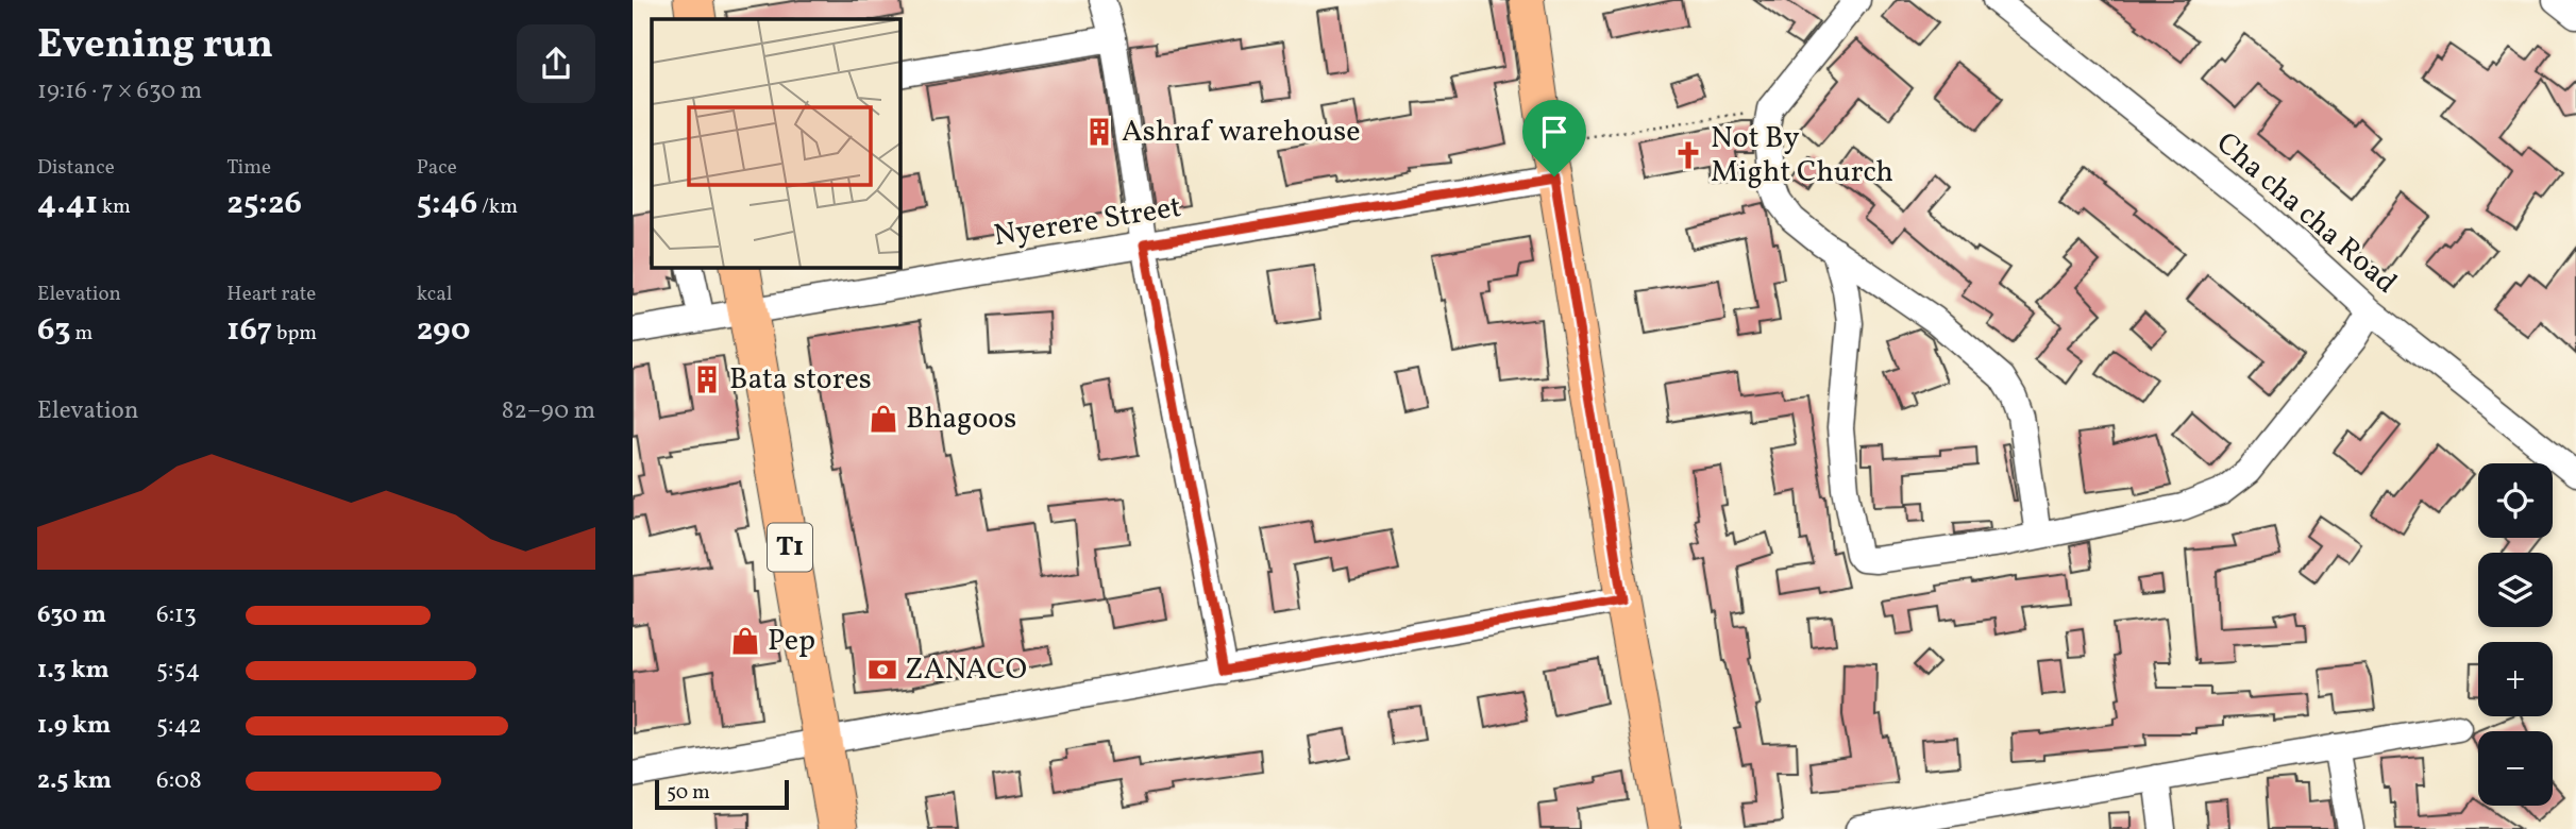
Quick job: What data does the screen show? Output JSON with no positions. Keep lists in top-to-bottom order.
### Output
{
  "streets": {
    "highway": ["T1"],
    "street": ["Cha cha cha Road", "Nyerere Street"]
  },
  "crossings": [
    ["Nyerere Street", "T1"]
  ],
  "places": {
    "building": ["Ashraf warehouse", "Bata stores"],
    "church": ["Not By Might Church"],
    "shop": ["Bhagoos", "Pep"],
    "bank": ["ZANACO"]
  },
  "scale_bar": "50 m",
  "page": {
    "heading": ["Evening run", "19:16 · 7 × 630 m"],
    "stats": [
      ["Distance", "4.41 km"],
      ["Time", "25:26"],
      ["Pace", "5:46 /km"],
      ["Elevation", "63 m"],
      ["Heart rate", "167 bpm"],
      ["kcal", "290"]
    ],
    "chart": ["Elevation", "82–90 m"],
    "map_buttons": ["+", "−"],
    "list": [
      {
        "name": "630 m",
        "note": "6:13"
      },
      {
        "name": "1.3 km",
        "note": "5:54"
      },
      {
        "name": "1.9 km",
        "note": "5:42"
      },
      {
        "name": "2.5 km",
        "note": "6:08"
      }
    ],
    "scale": "50 m"
  }
}
